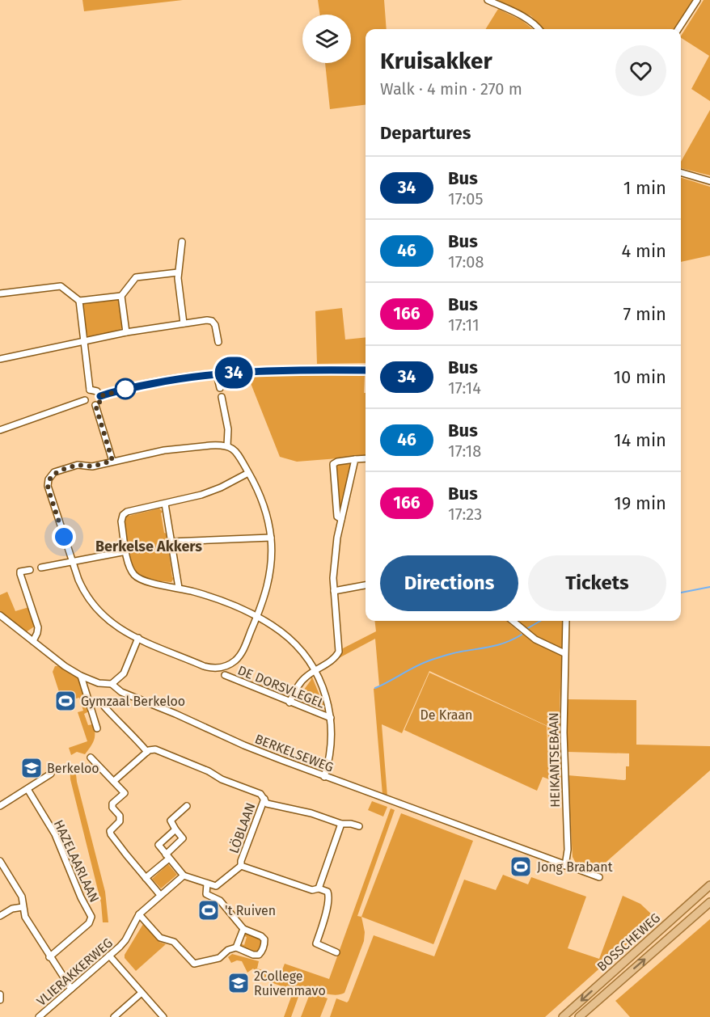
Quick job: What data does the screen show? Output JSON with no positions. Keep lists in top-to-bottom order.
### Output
{
  "streets": {
    "main road": ["BOSSCHEWEG"],
    "street": [
      "DE DORSVLEGEL",
      "BERKELSEWEG",
      "HEIKANTSEBAAN",
      "LÖBLAAN",
      "HAZELAARLAAN",
      "VLIERAKKERWEG"
    ]
  },
  "crossings": [
    ["BERKELSEWEG", "HEIKANTSEBAAN"]
  ],
  "districts": ["Berkelse Akkers"],
  "parks": ["De Kraan"],
  "places": {
    "sports": ["Gymzaal Berkeloo", "Jong Brabant", "'t Ruiven"],
    "school or university": ["Berkeloo", "2College Ruivenmavo"]
  },
  "lines": ["bus line 34"],
  "page": {
    "on_map": "34",
    "heading": [
      ["Kruisakker", "Walk · 4 min · 270 m"],
      "Departures"
    ],
    "list": [
      {
        "mark": "34",
        "name": "Bus",
        "note": "17:05",
        "value": "1 min"
      },
      {
        "mark": "46",
        "name": "Bus",
        "note": "17:08",
        "value": "4 min"
      },
      {
        "mark": "166",
        "name": "Bus",
        "note": "17:11",
        "value": "7 min"
      },
      {
        "mark": "34",
        "name": "Bus",
        "note": "17:14",
        "value": "10 min"
      },
      {
        "mark": "46",
        "name": "Bus",
        "note": "17:18",
        "value": "14 min"
      },
      {
        "mark": "166",
        "name": "Bus",
        "note": "17:23",
        "value": "19 min"
      }
    ],
    "buttons": ["Directions", "Tickets"]
  }
}
